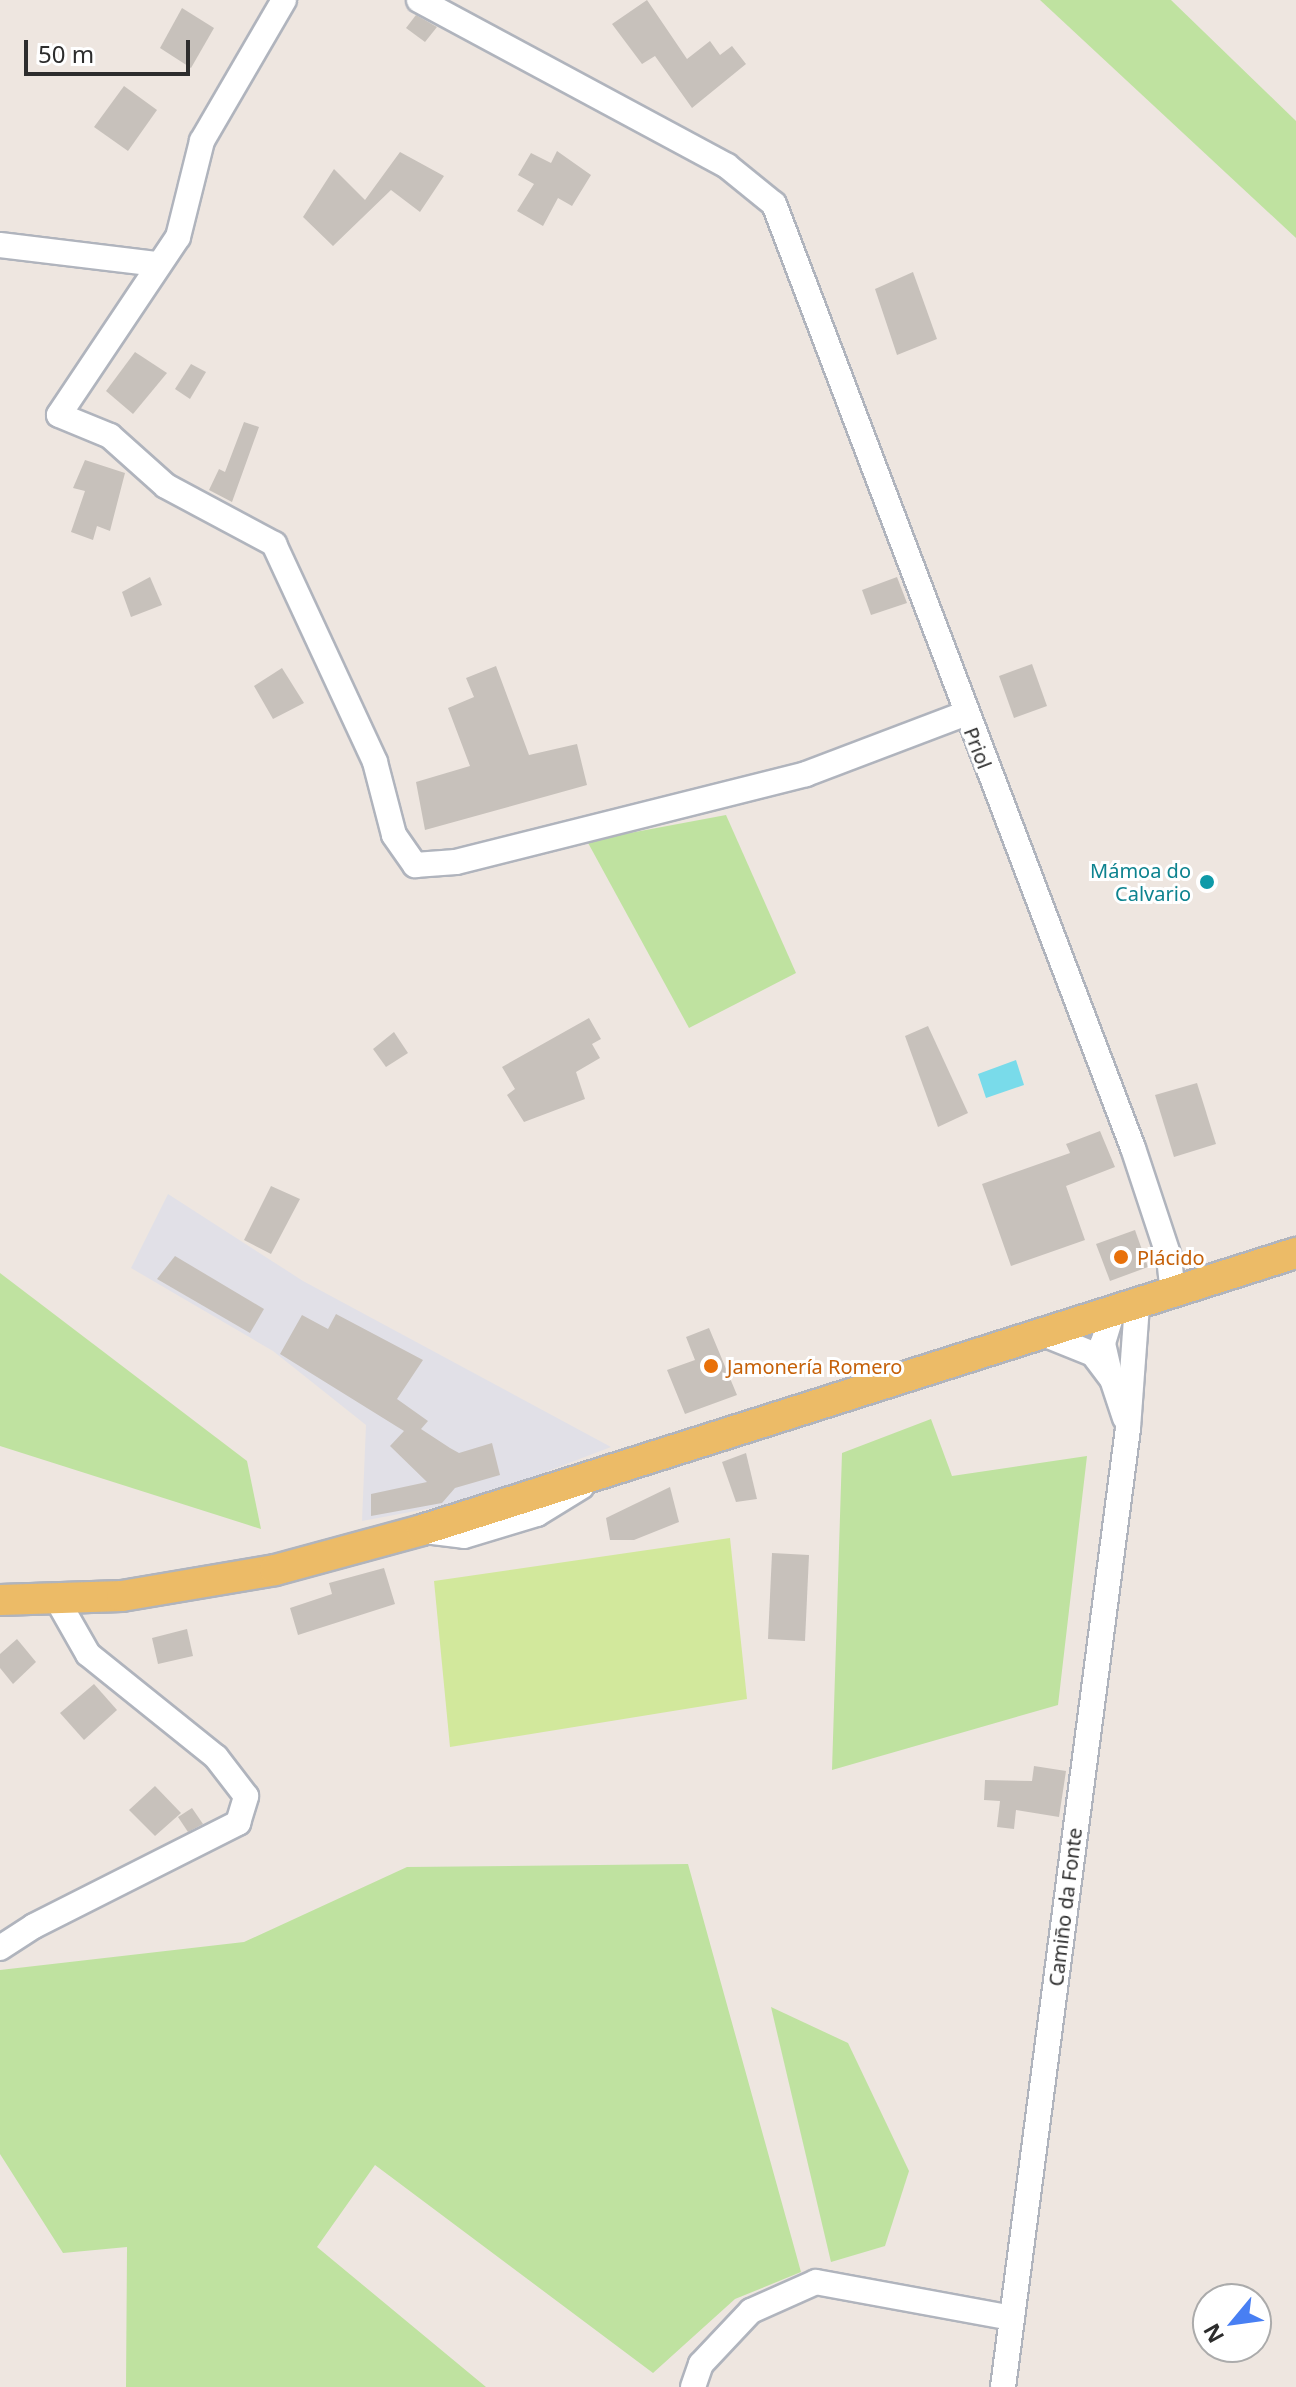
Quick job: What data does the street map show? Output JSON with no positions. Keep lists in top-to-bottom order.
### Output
{
  "streets": {
    "street": ["Priol", "Camiño da Fonte"]
  },
  "places": ["Mámoa do Calvario", "Plácido", "Jamonería Romero"],
  "scale_bar": "50 m",
  "north": "bottom left"
}
